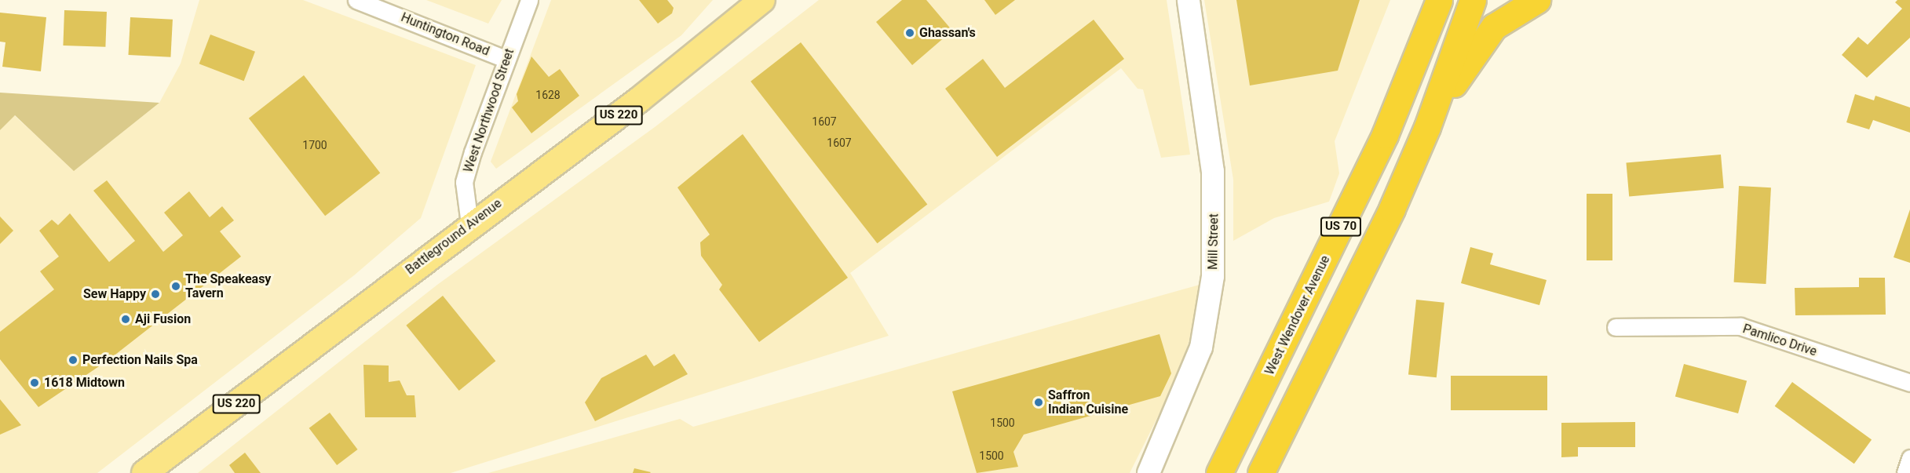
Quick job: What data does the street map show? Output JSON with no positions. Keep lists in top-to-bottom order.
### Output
{
  "streets": {
    "highway": ["US 70", "West Wendover Avenue"],
    "main road": ["US 220", "Battleground Avenue"],
    "street": [
      "Huntington Road",
      "West Northwood Street",
      "Mill Street",
      "Pamlico Drive"
    ]
  },
  "crossings": [
    ["Huntington Road", "West Northwood Street"],
    ["West Northwood Street", "Battleground Avenue"]
  ],
  "places": [
    "Ghassan's",
    "The Speakeasy Tavern",
    "Sew Happy",
    "Aji Fusion",
    "Perfection Nails Spa",
    "1618 Midtown",
    "Saffron Indian Cuisine"
  ],
  "house_numbers": [
    "1628",
    "1607",
    "1607",
    "1700",
    "1500",
    "1500"
  ]
}
